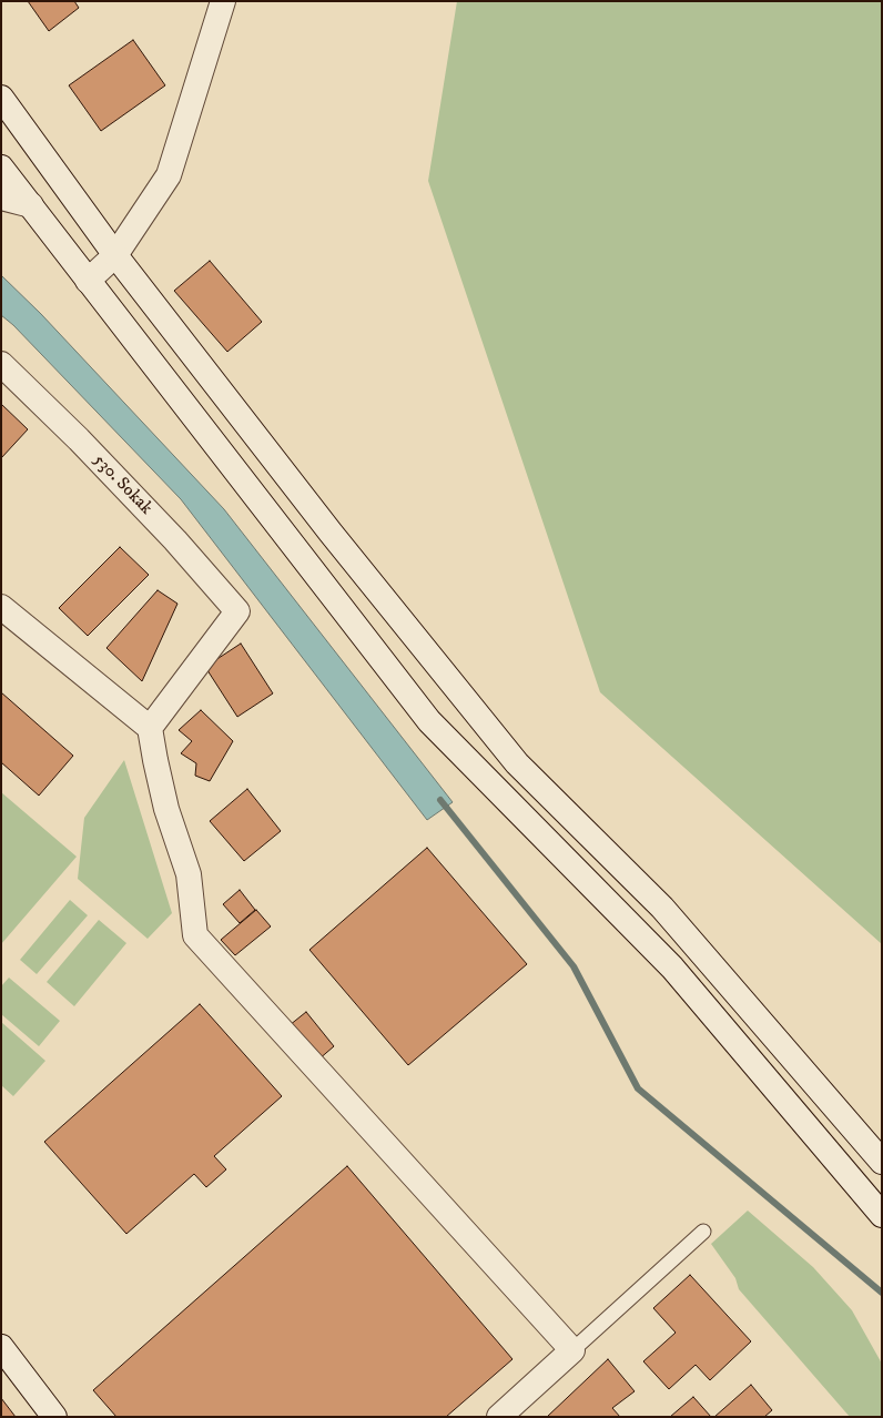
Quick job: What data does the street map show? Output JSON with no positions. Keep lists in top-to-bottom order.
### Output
{
  "streets": {
    "street": ["530. Sokak"]
  }
}
